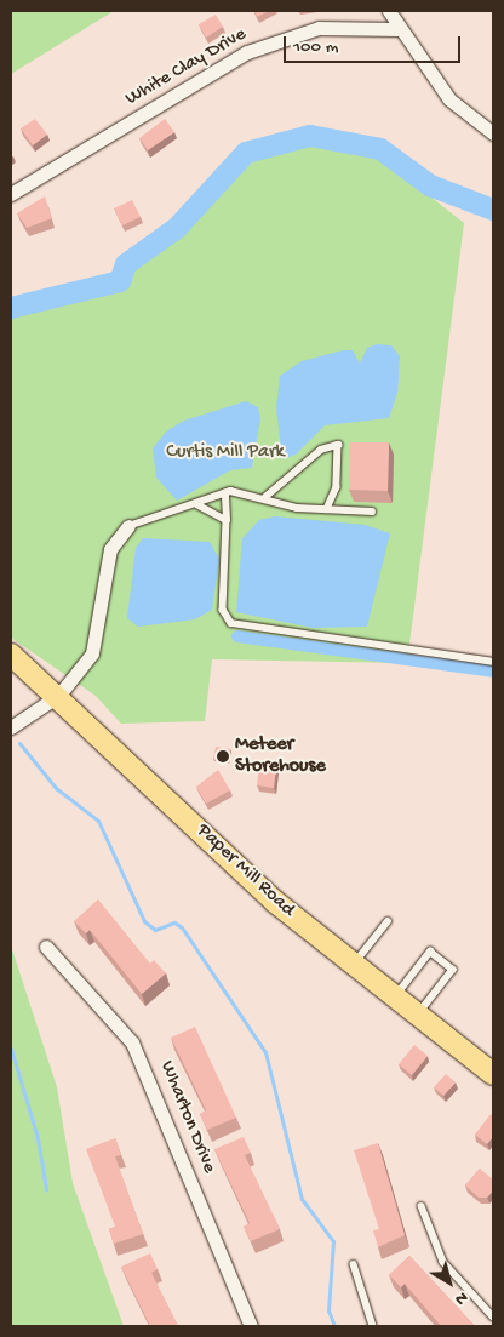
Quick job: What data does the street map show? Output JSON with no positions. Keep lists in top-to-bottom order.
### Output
{
  "streets": {
    "main road": ["Paper Mill Road"],
    "street": ["White Clay Drive", "Wharton Drive"]
  },
  "parks": ["Curtis Mill Park"],
  "places": ["Meteer Storehouse"],
  "scale_bar": "100 m",
  "north": "bottom right"
}
